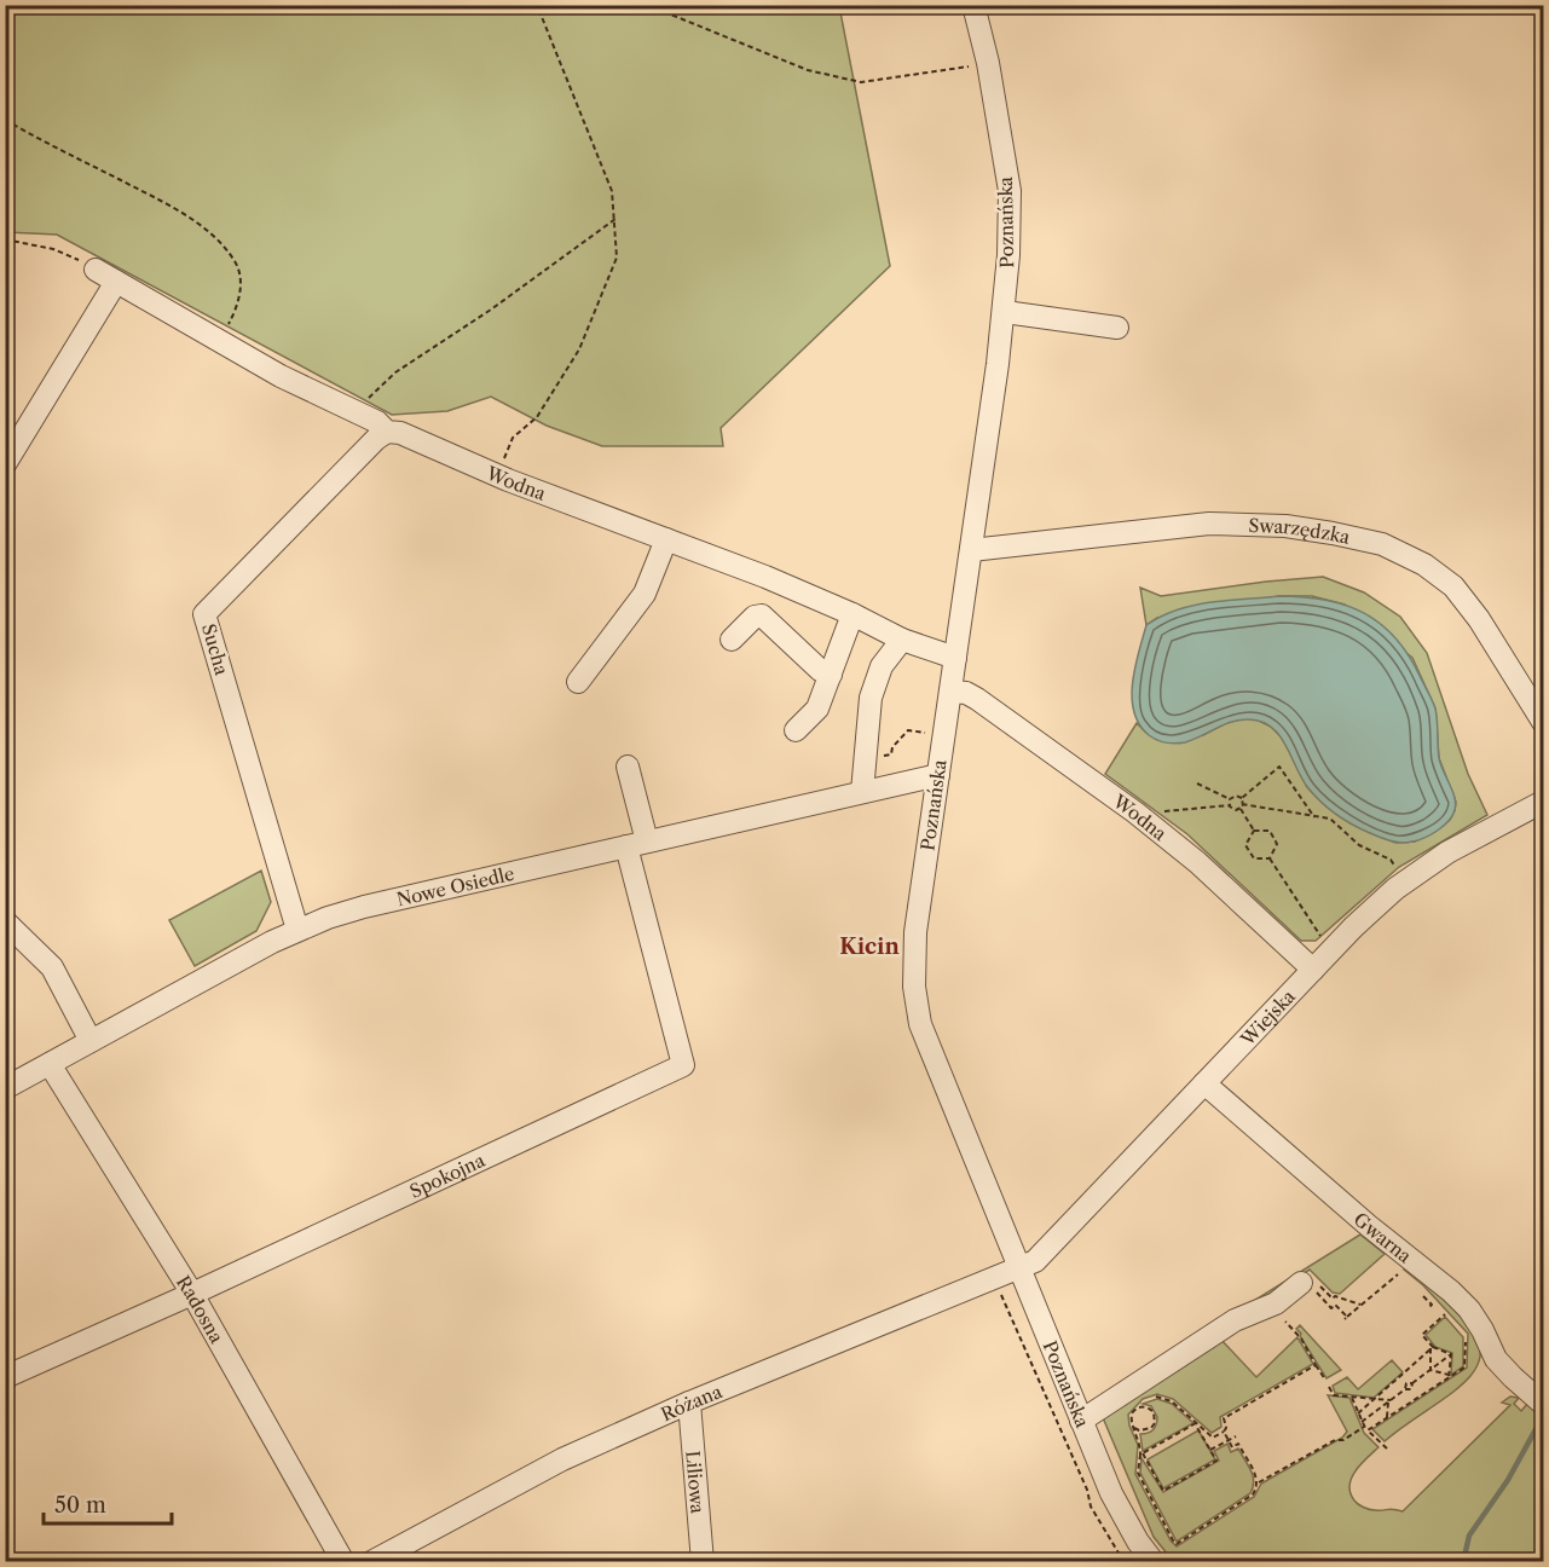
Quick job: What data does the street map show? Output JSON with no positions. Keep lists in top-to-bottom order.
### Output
{
  "streets": {
    "street": [
      "Poznańska",
      "Wodna",
      "Swarzędzka",
      "Sucha",
      "Nowe Osiedle",
      "Wiejska",
      "Spokojna",
      "Gwarna",
      "Radosna",
      "Różana",
      "Liliowa"
    ]
  },
  "crossings": [
    ["Poznańska", "Wodna"],
    ["Poznańska", "Swarzędzka"],
    ["Poznańska", "Nowe Osiedle"],
    ["Poznańska", "Wiejska"],
    ["Poznańska", "Różana"],
    ["Wodna", "Sucha"],
    ["Wodna", "Wiejska"],
    ["Sucha", "Nowe Osiedle"],
    ["Nowe Osiedle", "Spokojna"],
    ["Nowe Osiedle", "Radosna"],
    ["Wiejska", "Gwarna"],
    ["Wiejska", "Różana"],
    ["Spokojna", "Radosna"],
    ["Różana", "Liliowa"]
  ],
  "districts": ["Kicin"],
  "scale_bar": "50 m"
}
